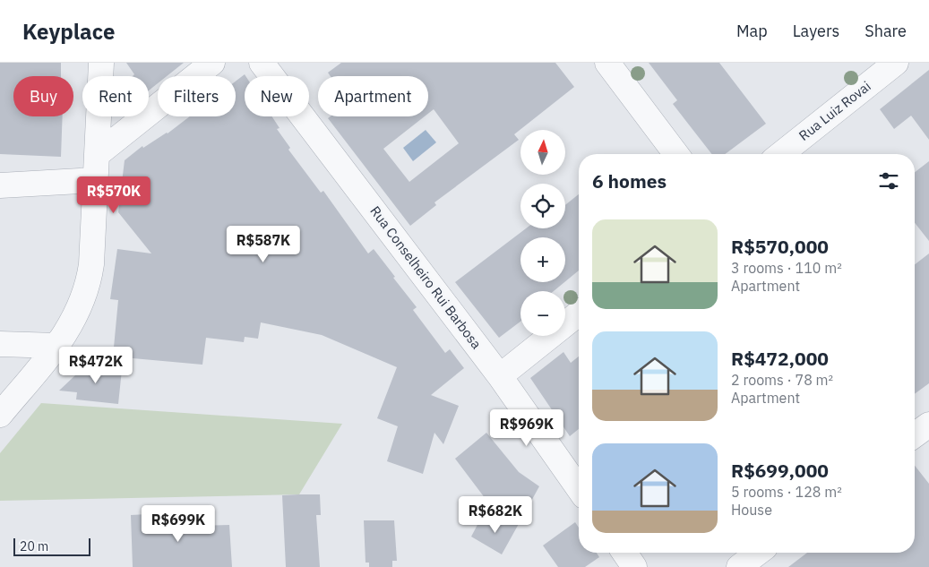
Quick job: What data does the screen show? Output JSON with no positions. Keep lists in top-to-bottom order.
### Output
{
  "streets": {
    "street": ["Rua Luiz Rovai", "Rua Conselheiro Rui Barbosa"]
  },
  "scale_bar": "20 m",
  "north": "top",
  "page": {
    "header": "Keyplace",
    "nav": ["Map", "Layers", "Share"],
    "chip": [
      "Buy",
      "Rent",
      "Filters",
      "New",
      "Apartment"
    ],
    "map_buttons": ["+", "−"],
    "heading": "6 homes",
    "price": [
      "R$570K",
      "R$587K",
      "R$472K",
      "R$969K",
      "R$682K",
      "R$699K"
    ],
    "list": [
      {
        "name": "R$570,000",
        "note": "3 rooms · 110 m² · Apartment"
      },
      {
        "name": "R$472,000",
        "note": "2 rooms · 78 m² · Apartment"
      },
      {
        "name": "R$699,000",
        "note": "5 rooms · 128 m² · House"
      }
    ],
    "scale": "20 m"
  }
}
